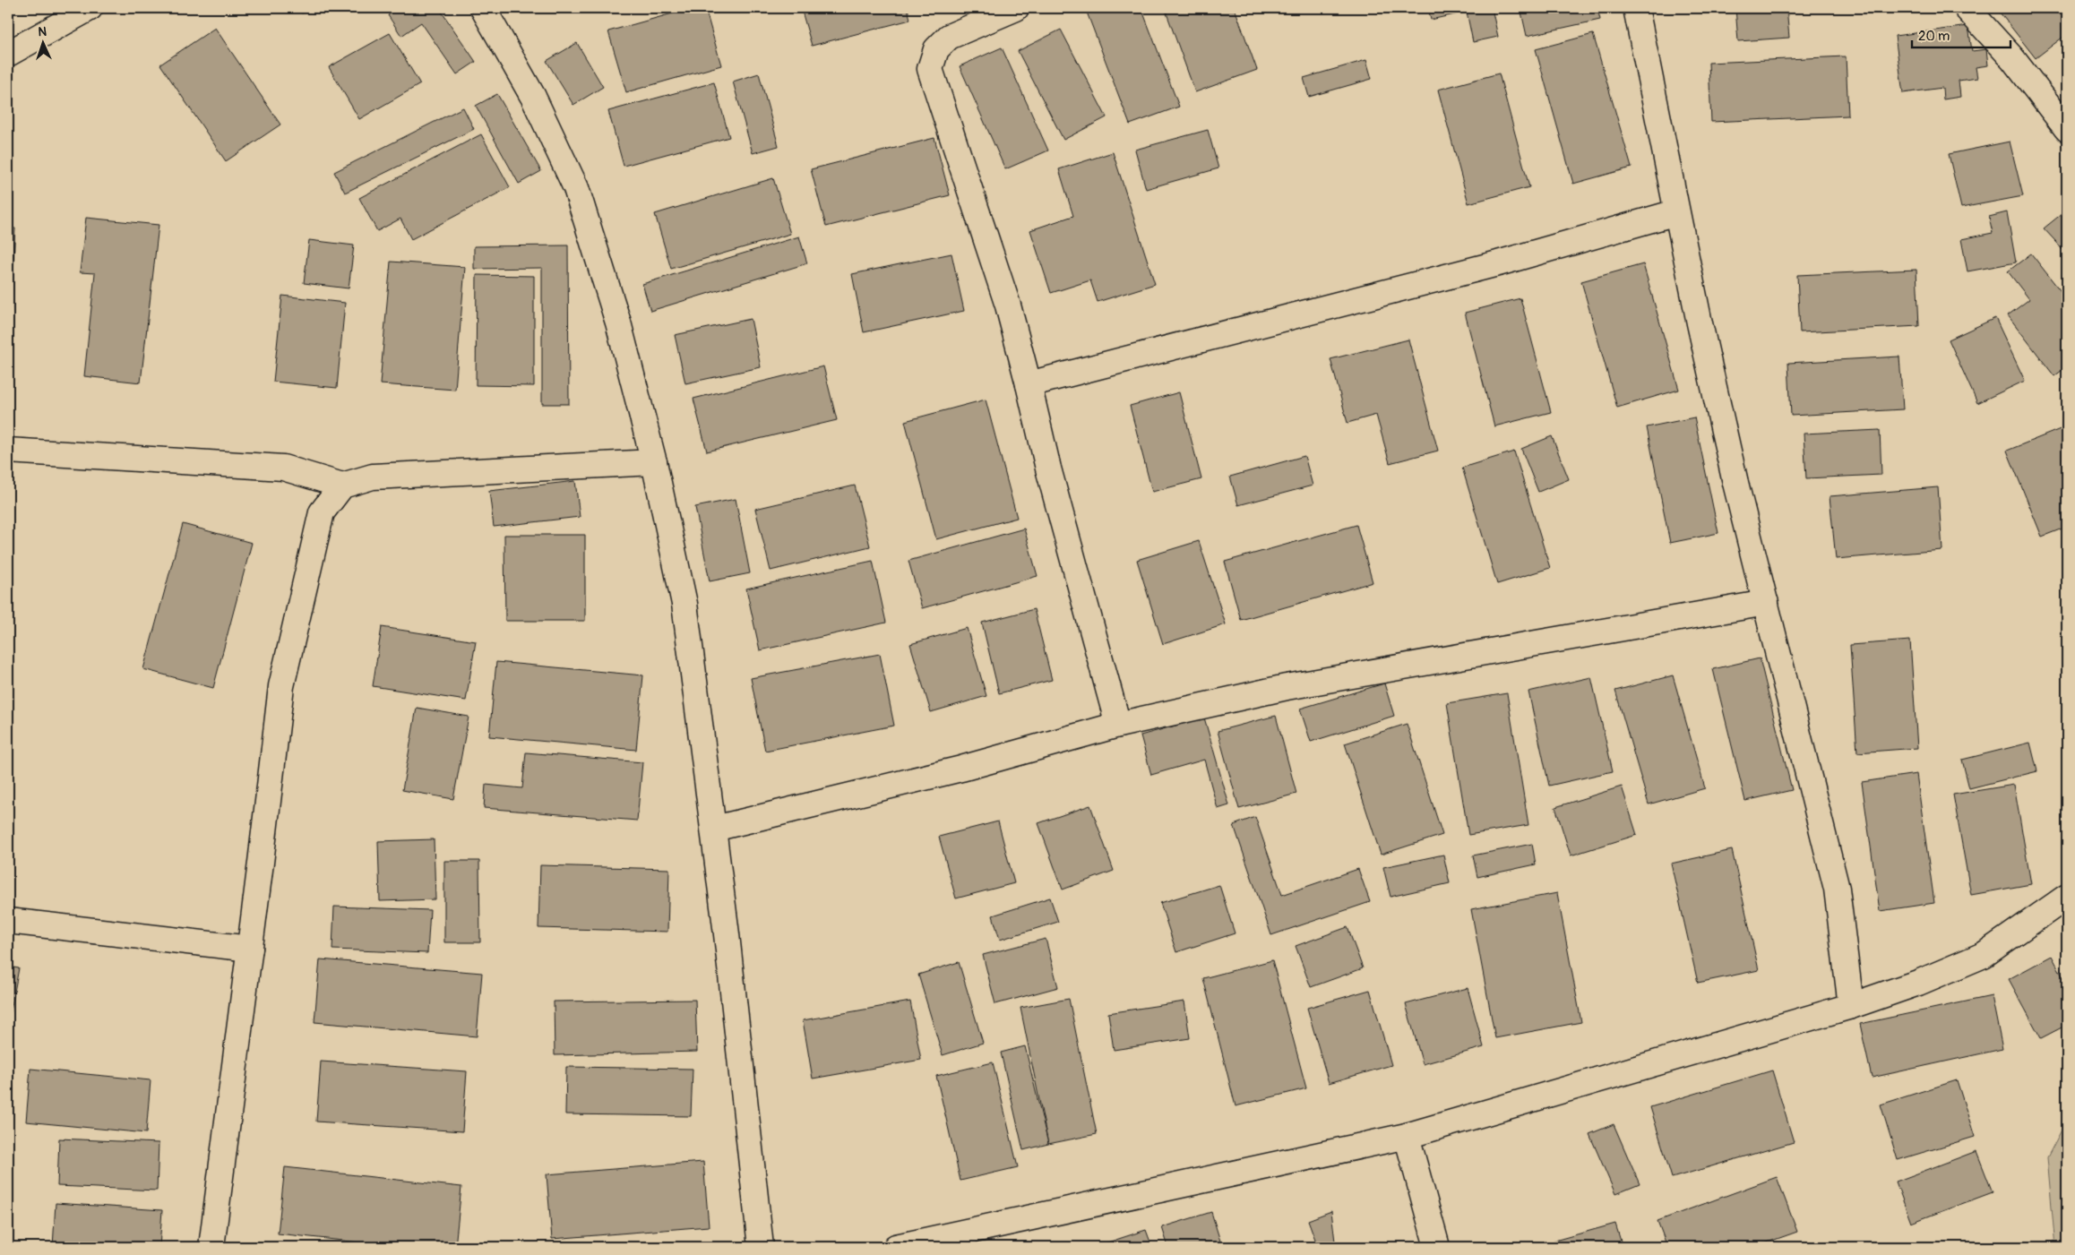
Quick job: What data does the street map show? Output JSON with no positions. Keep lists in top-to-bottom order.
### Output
{
  "scale_bar": "20 m",
  "north": "top"
}
